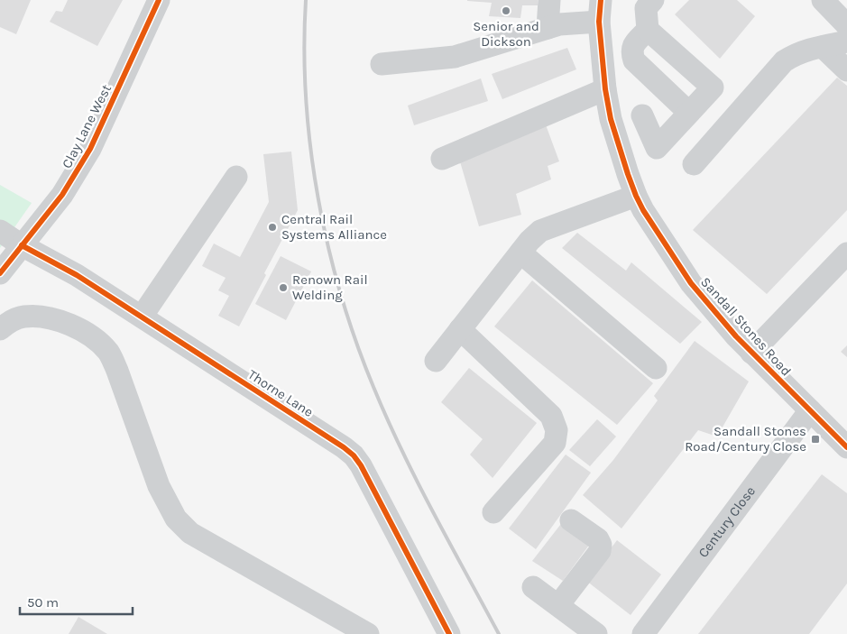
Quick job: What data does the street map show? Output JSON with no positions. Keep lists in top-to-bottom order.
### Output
{
  "streets": {
    "street": [
      "Clay Lane West",
      "Sandall Stones Road",
      "Thorne Lane",
      "Century Close"
    ]
  },
  "crossings": [
    ["Clay Lane West", "Thorne Lane"],
    ["Sandall Stones Road", "Century Close"]
  ],
  "places": {
    "other": ["Senior and Dickson", "Central Rail Systems Alliance", "Renown Rail Welding"],
    "transit": ["Sandall Stones Road/Century Close"]
  },
  "scale_bar": "50 m"
}
